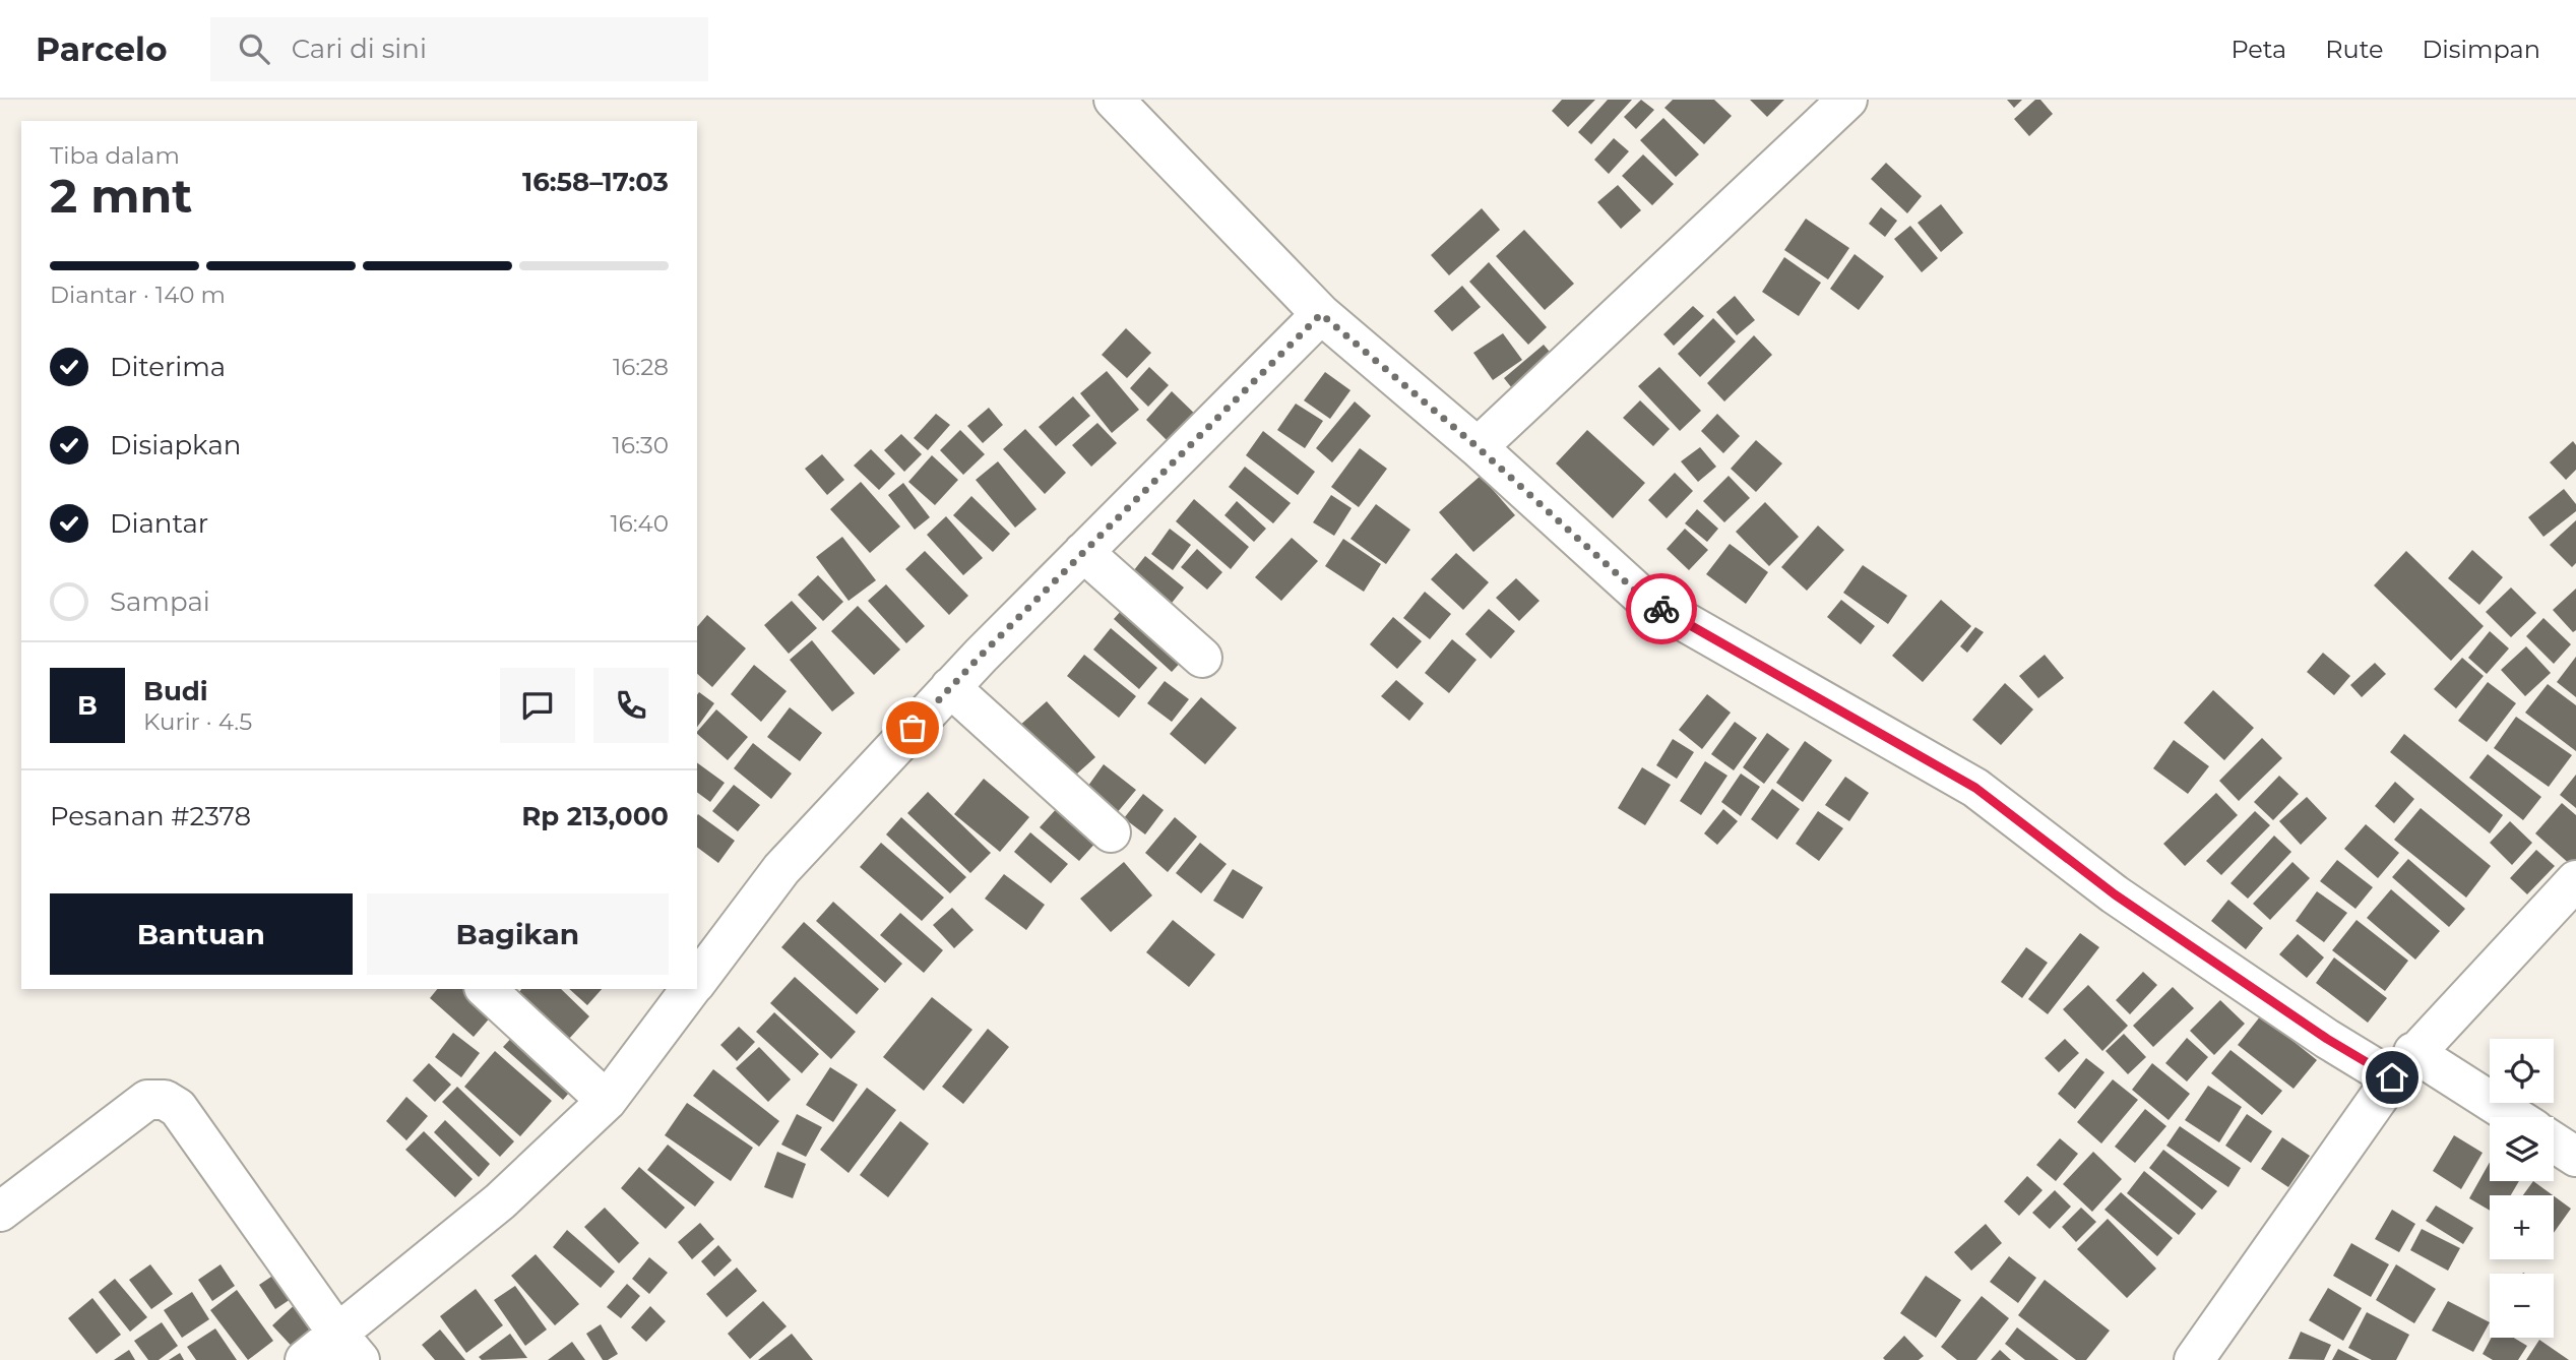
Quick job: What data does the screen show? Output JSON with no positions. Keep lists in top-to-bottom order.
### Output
{
  "page": {
    "header": "Parcelo",
    "search": "Cari di sini",
    "nav": ["Peta", "Rute", "Disimpan"],
    "heading": ["2 mnt", "Tiba dalam", "16:58–17:03"],
    "panel": [
      "Budi",
      "Kurir · 4.5",
      "Pesanan #2378",
      "Rp 213,000"
    ],
    "bar": "Diantar · 140 m",
    "list": [
      ["Diterima", "16:28"],
      ["Disiapkan", "16:30"],
      ["Diantar", "16:40"],
      "Sampai"
    ],
    "round": "B",
    "buttons": ["Bantuan", "Bagikan"],
    "map_buttons": ["+", "−"]
  }
}
